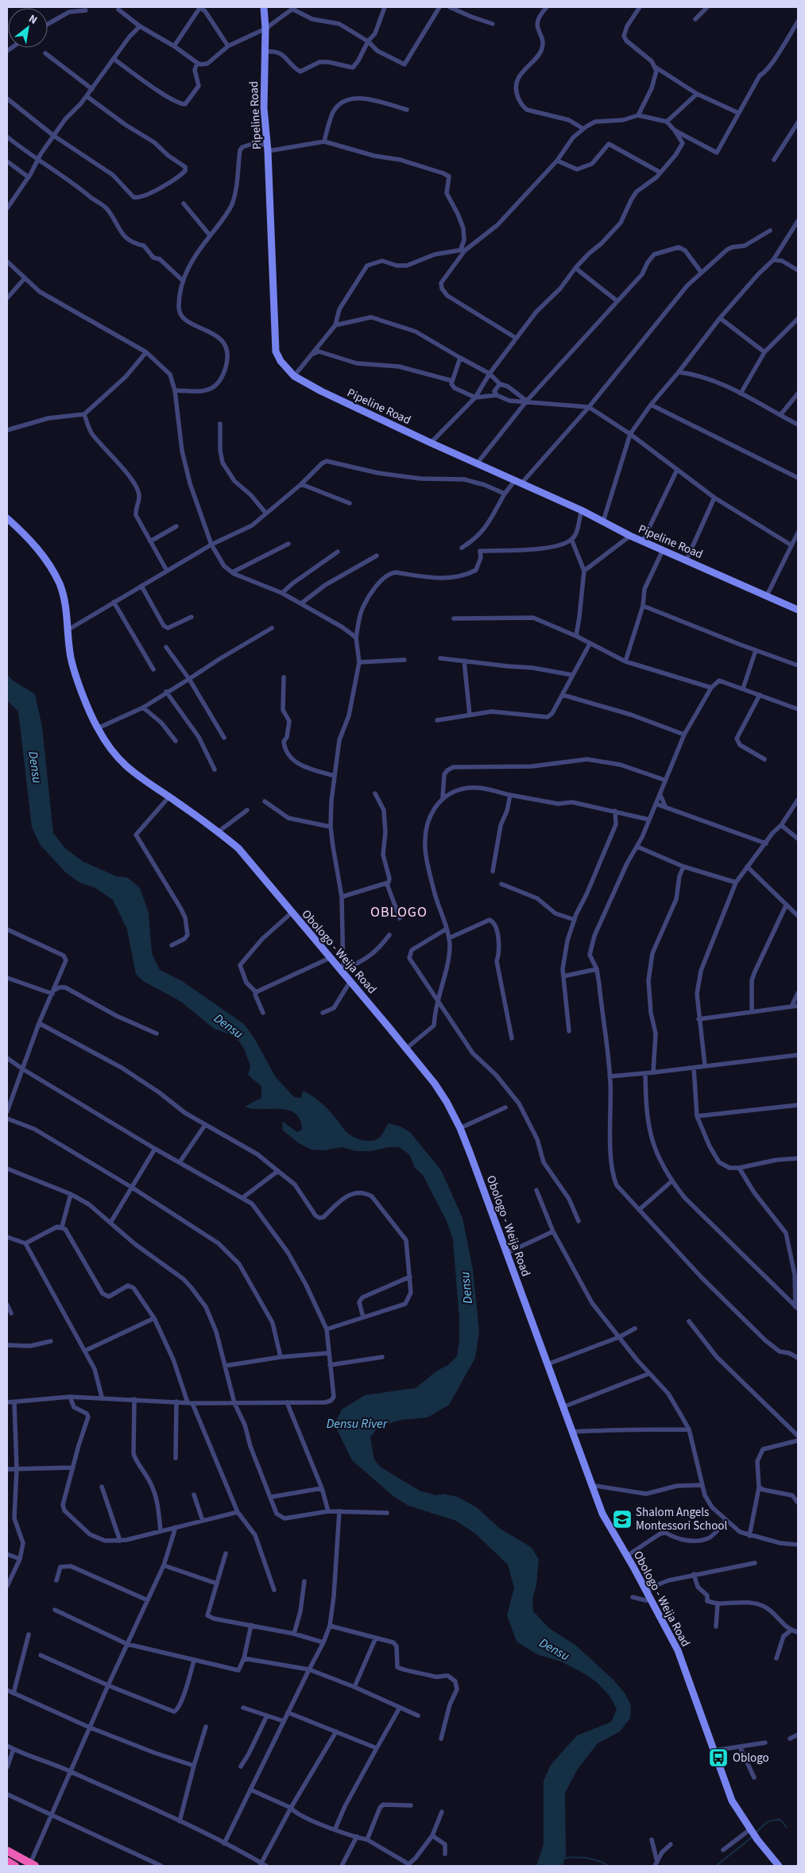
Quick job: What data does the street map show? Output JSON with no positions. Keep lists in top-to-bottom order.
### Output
{
  "streets": {
    "street": ["Pipeline Road", "Obologo - Weija Road"]
  },
  "districts": ["OBLOGO"],
  "water": ["Densu", "Densu River"],
  "places": {
    "school or university": ["Shalom Angels Montessori School"],
    "bus stop": ["Oblogo"]
  },
  "north": "top right"
}
